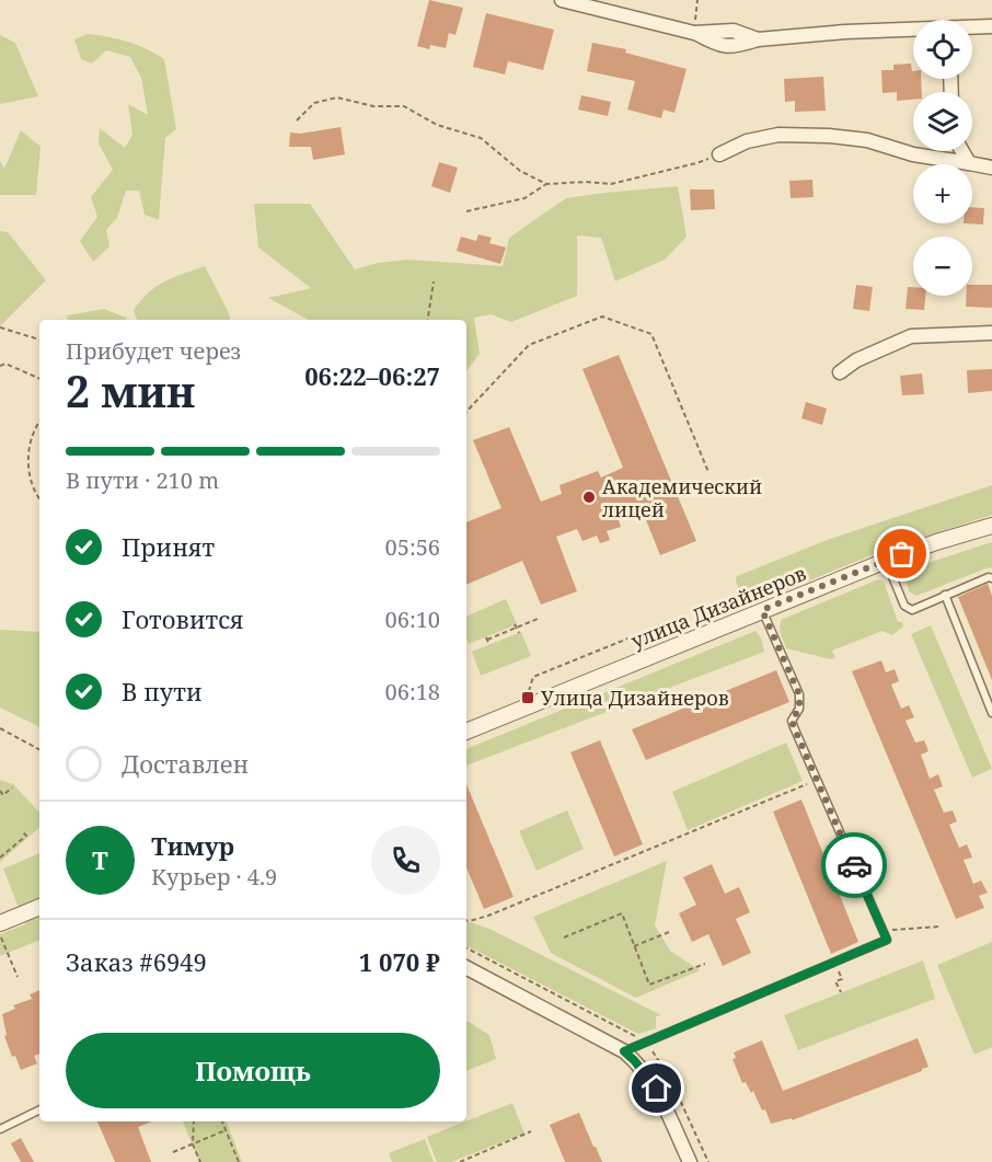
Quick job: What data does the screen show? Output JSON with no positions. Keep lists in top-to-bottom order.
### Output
{
  "streets": {
    "street": ["улица Дизайнеров"]
  },
  "places": {
    "other": ["Академический лицей"],
    "transit": ["Улица Дизайнеров"]
  },
  "page": {
    "map_buttons": ["+", "−"],
    "heading": ["2 мин", "Прибудет через", "06:22–06:27"],
    "panel": [
      "Тимур",
      "Курьер · 4.9",
      "Заказ #6949",
      "1 070 ₽"
    ],
    "bar": "В пути · 210 m",
    "list": [
      ["Принят", "05:56"],
      ["Готовится", "06:10"],
      ["В пути", "06:18"],
      "Доставлен"
    ],
    "round": "Т",
    "buttons": "Помощь"
  }
}
